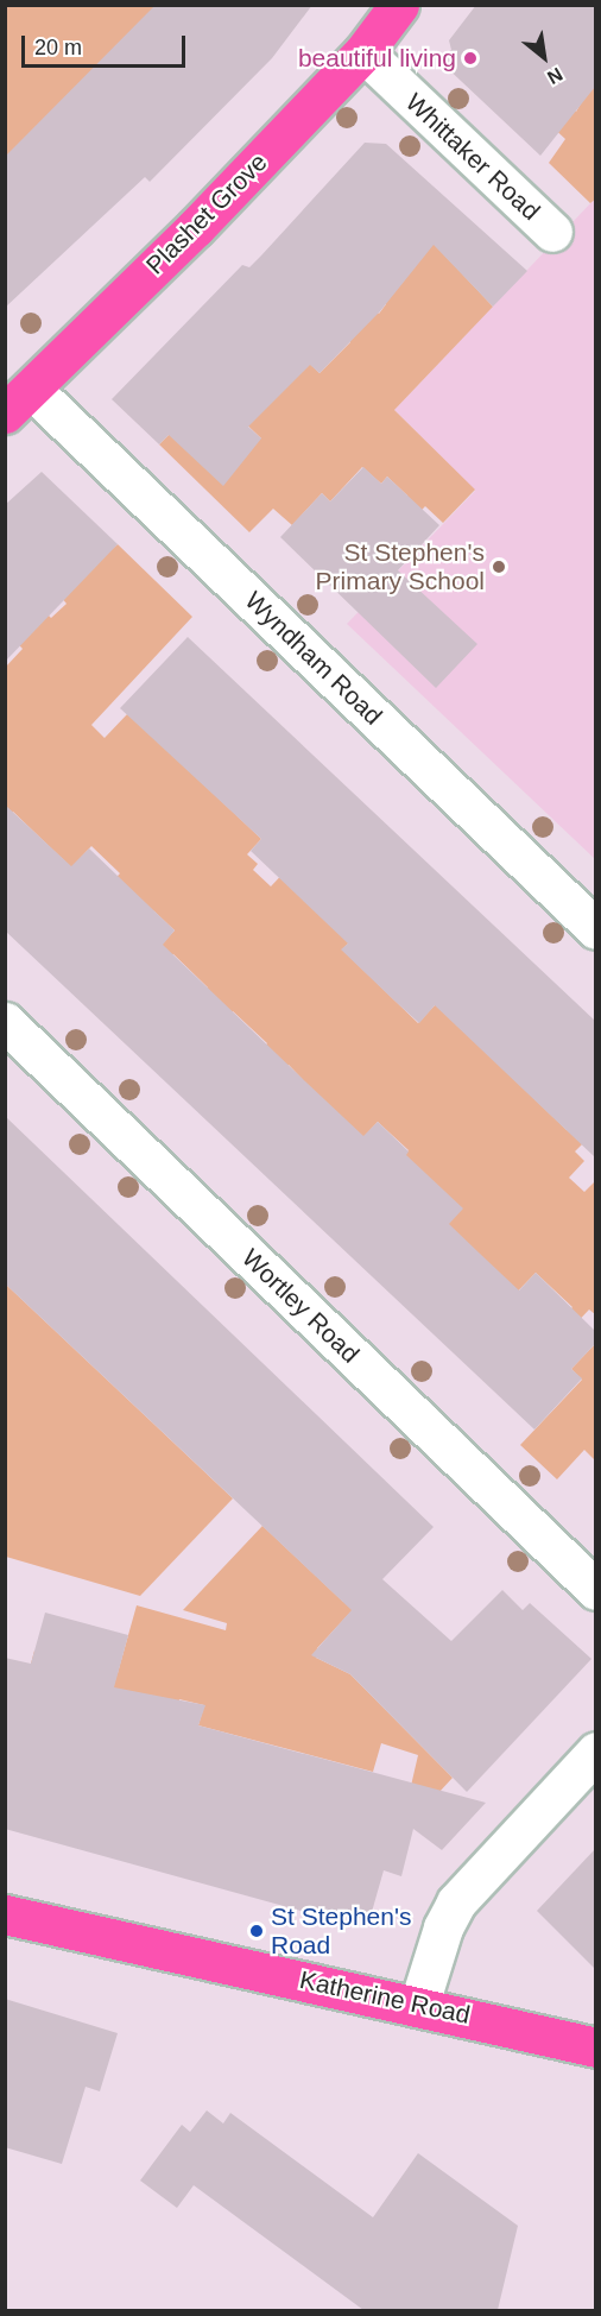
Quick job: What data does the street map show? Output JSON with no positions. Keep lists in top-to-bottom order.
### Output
{
  "streets": {
    "main road": ["Plashet Grove", "Katherine Road"],
    "street": ["Whittaker Road", "Wyndham Road", "Wortley Road"]
  },
  "crossings": [
    ["Whittaker Road", "Plashet Grove"],
    ["Plashet Grove", "Wyndham Road"]
  ],
  "places": ["beautiful living", "St Stephen's Primary School", "St Stephen's Road"],
  "scale_bar": "20 m",
  "north": "bottom right"
}
